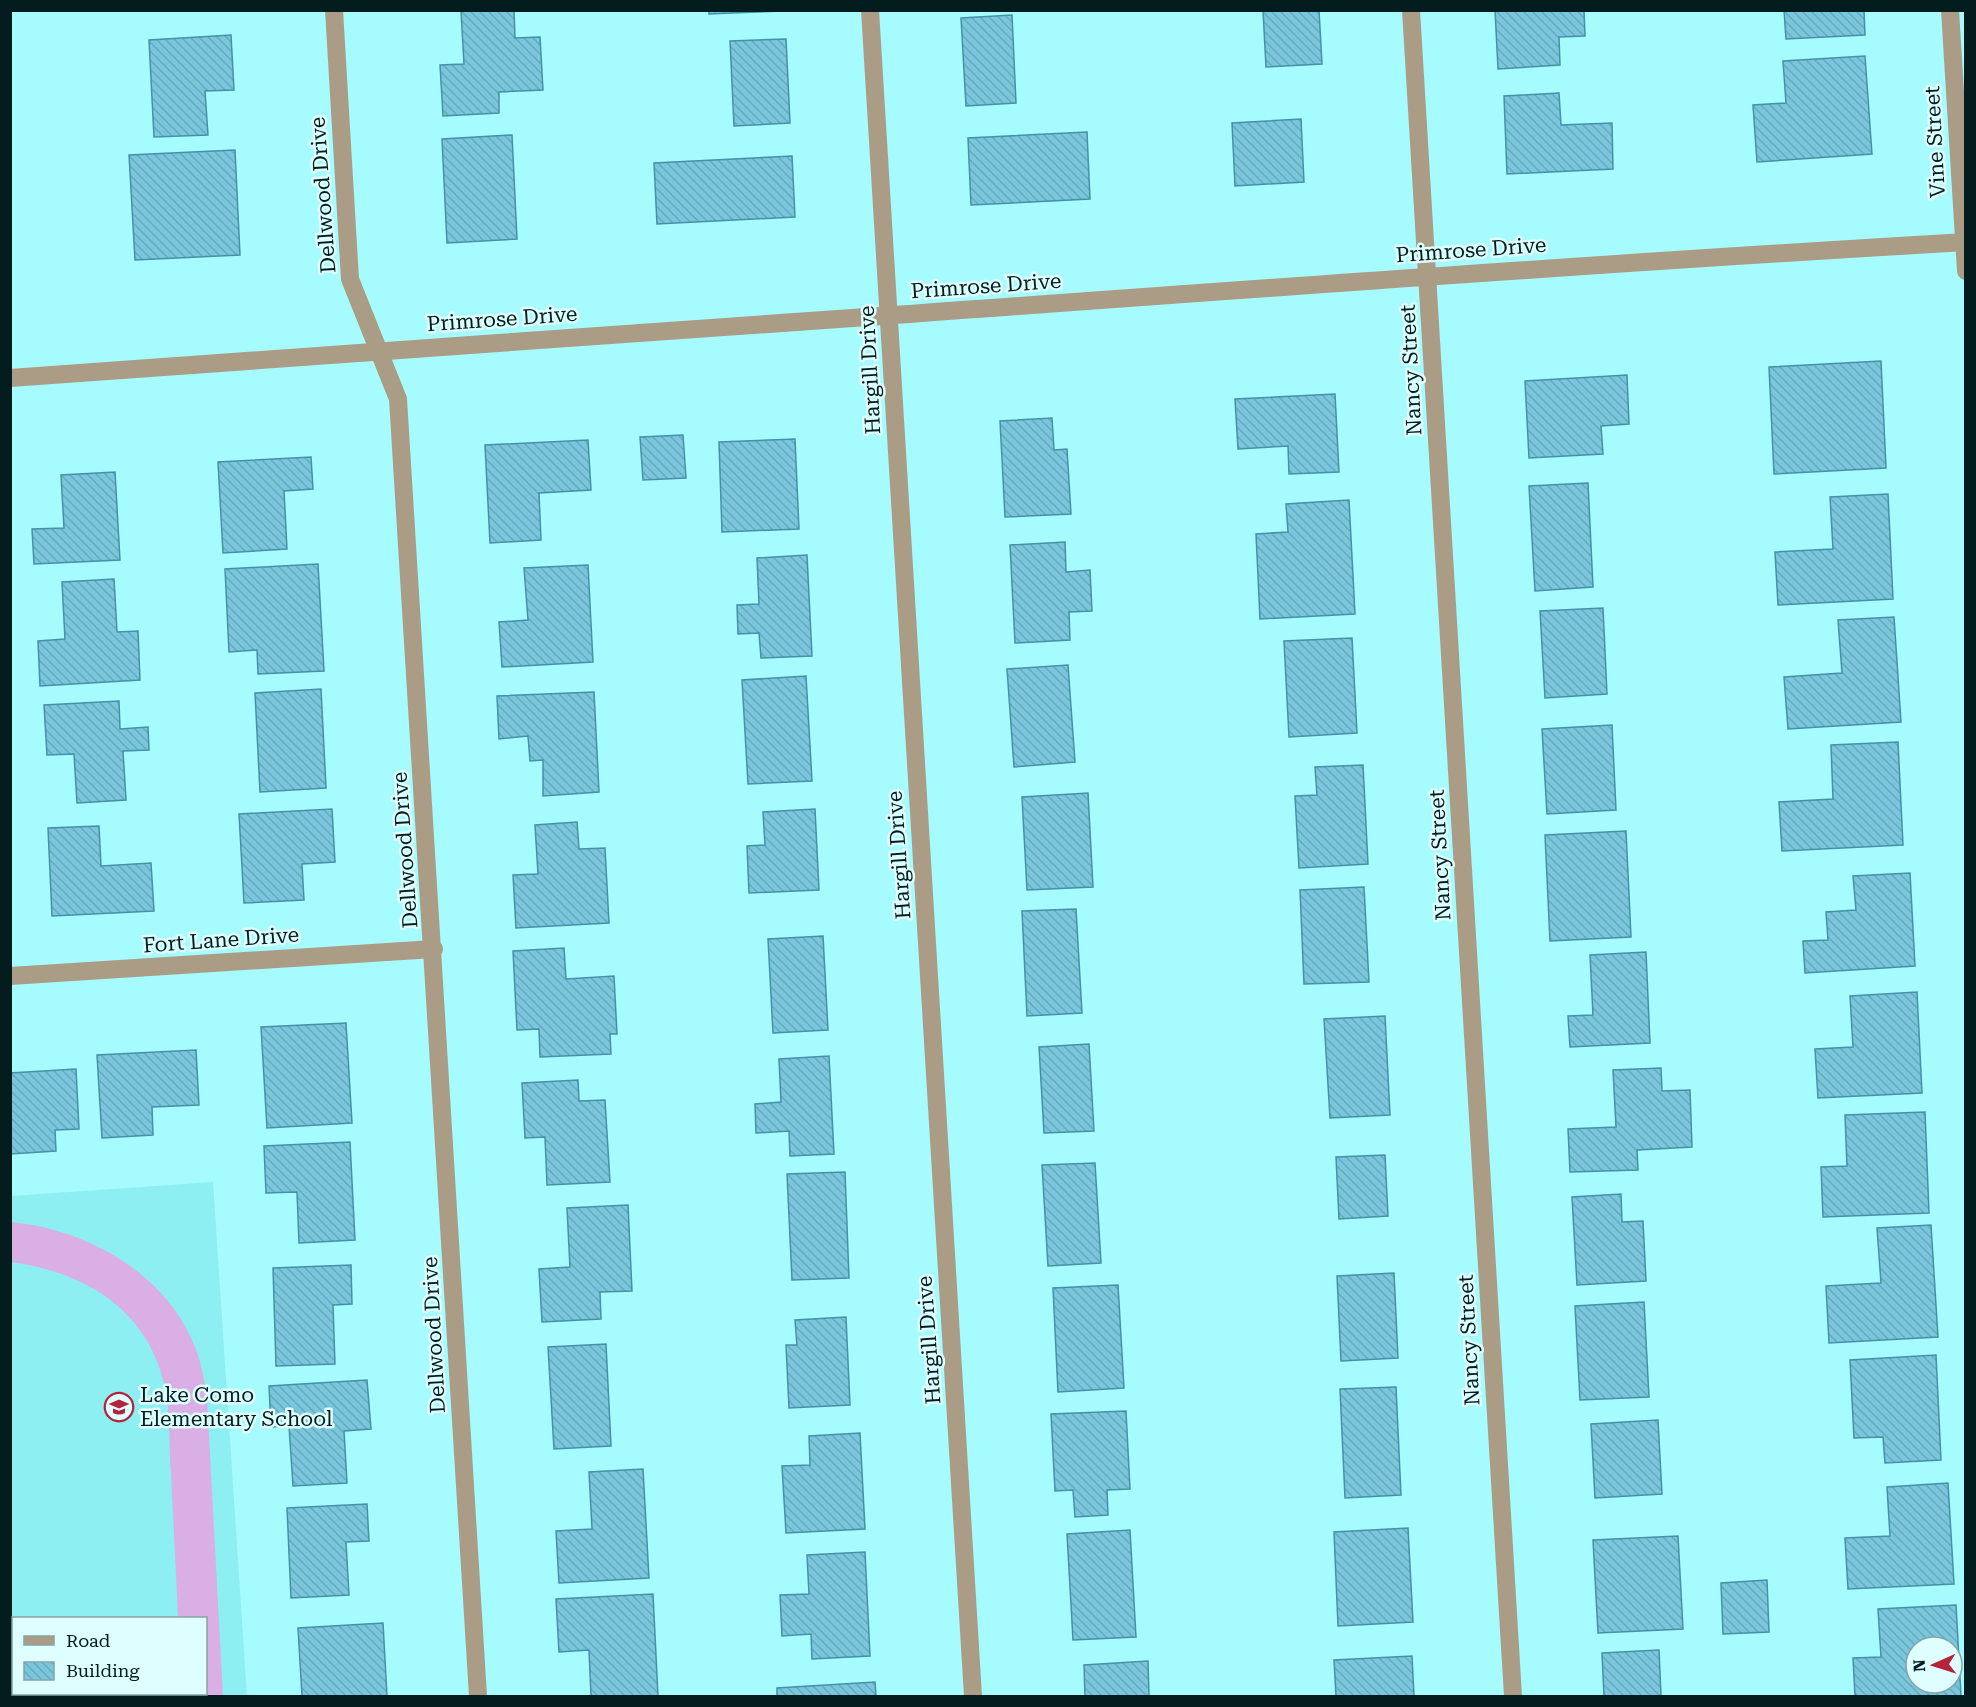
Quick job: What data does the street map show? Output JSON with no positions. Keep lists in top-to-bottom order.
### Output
{
  "streets": {
    "street": [
      "Vine Street",
      "Dellwood Drive",
      "Primrose Drive",
      "Hargill Drive",
      "Nancy Street",
      "Fort Lane Drive"
    ]
  },
  "crossings": [
    ["Vine Street", "Primrose Drive"],
    ["Dellwood Drive", "Primrose Drive"],
    ["Dellwood Drive", "Fort Lane Drive"],
    ["Primrose Drive", "Hargill Drive"],
    ["Primrose Drive", "Nancy Street"]
  ],
  "places": {
    "school or university": ["Lake Como Elementary School"]
  },
  "legend": ["Road", "Building"],
  "north": "left"
}
